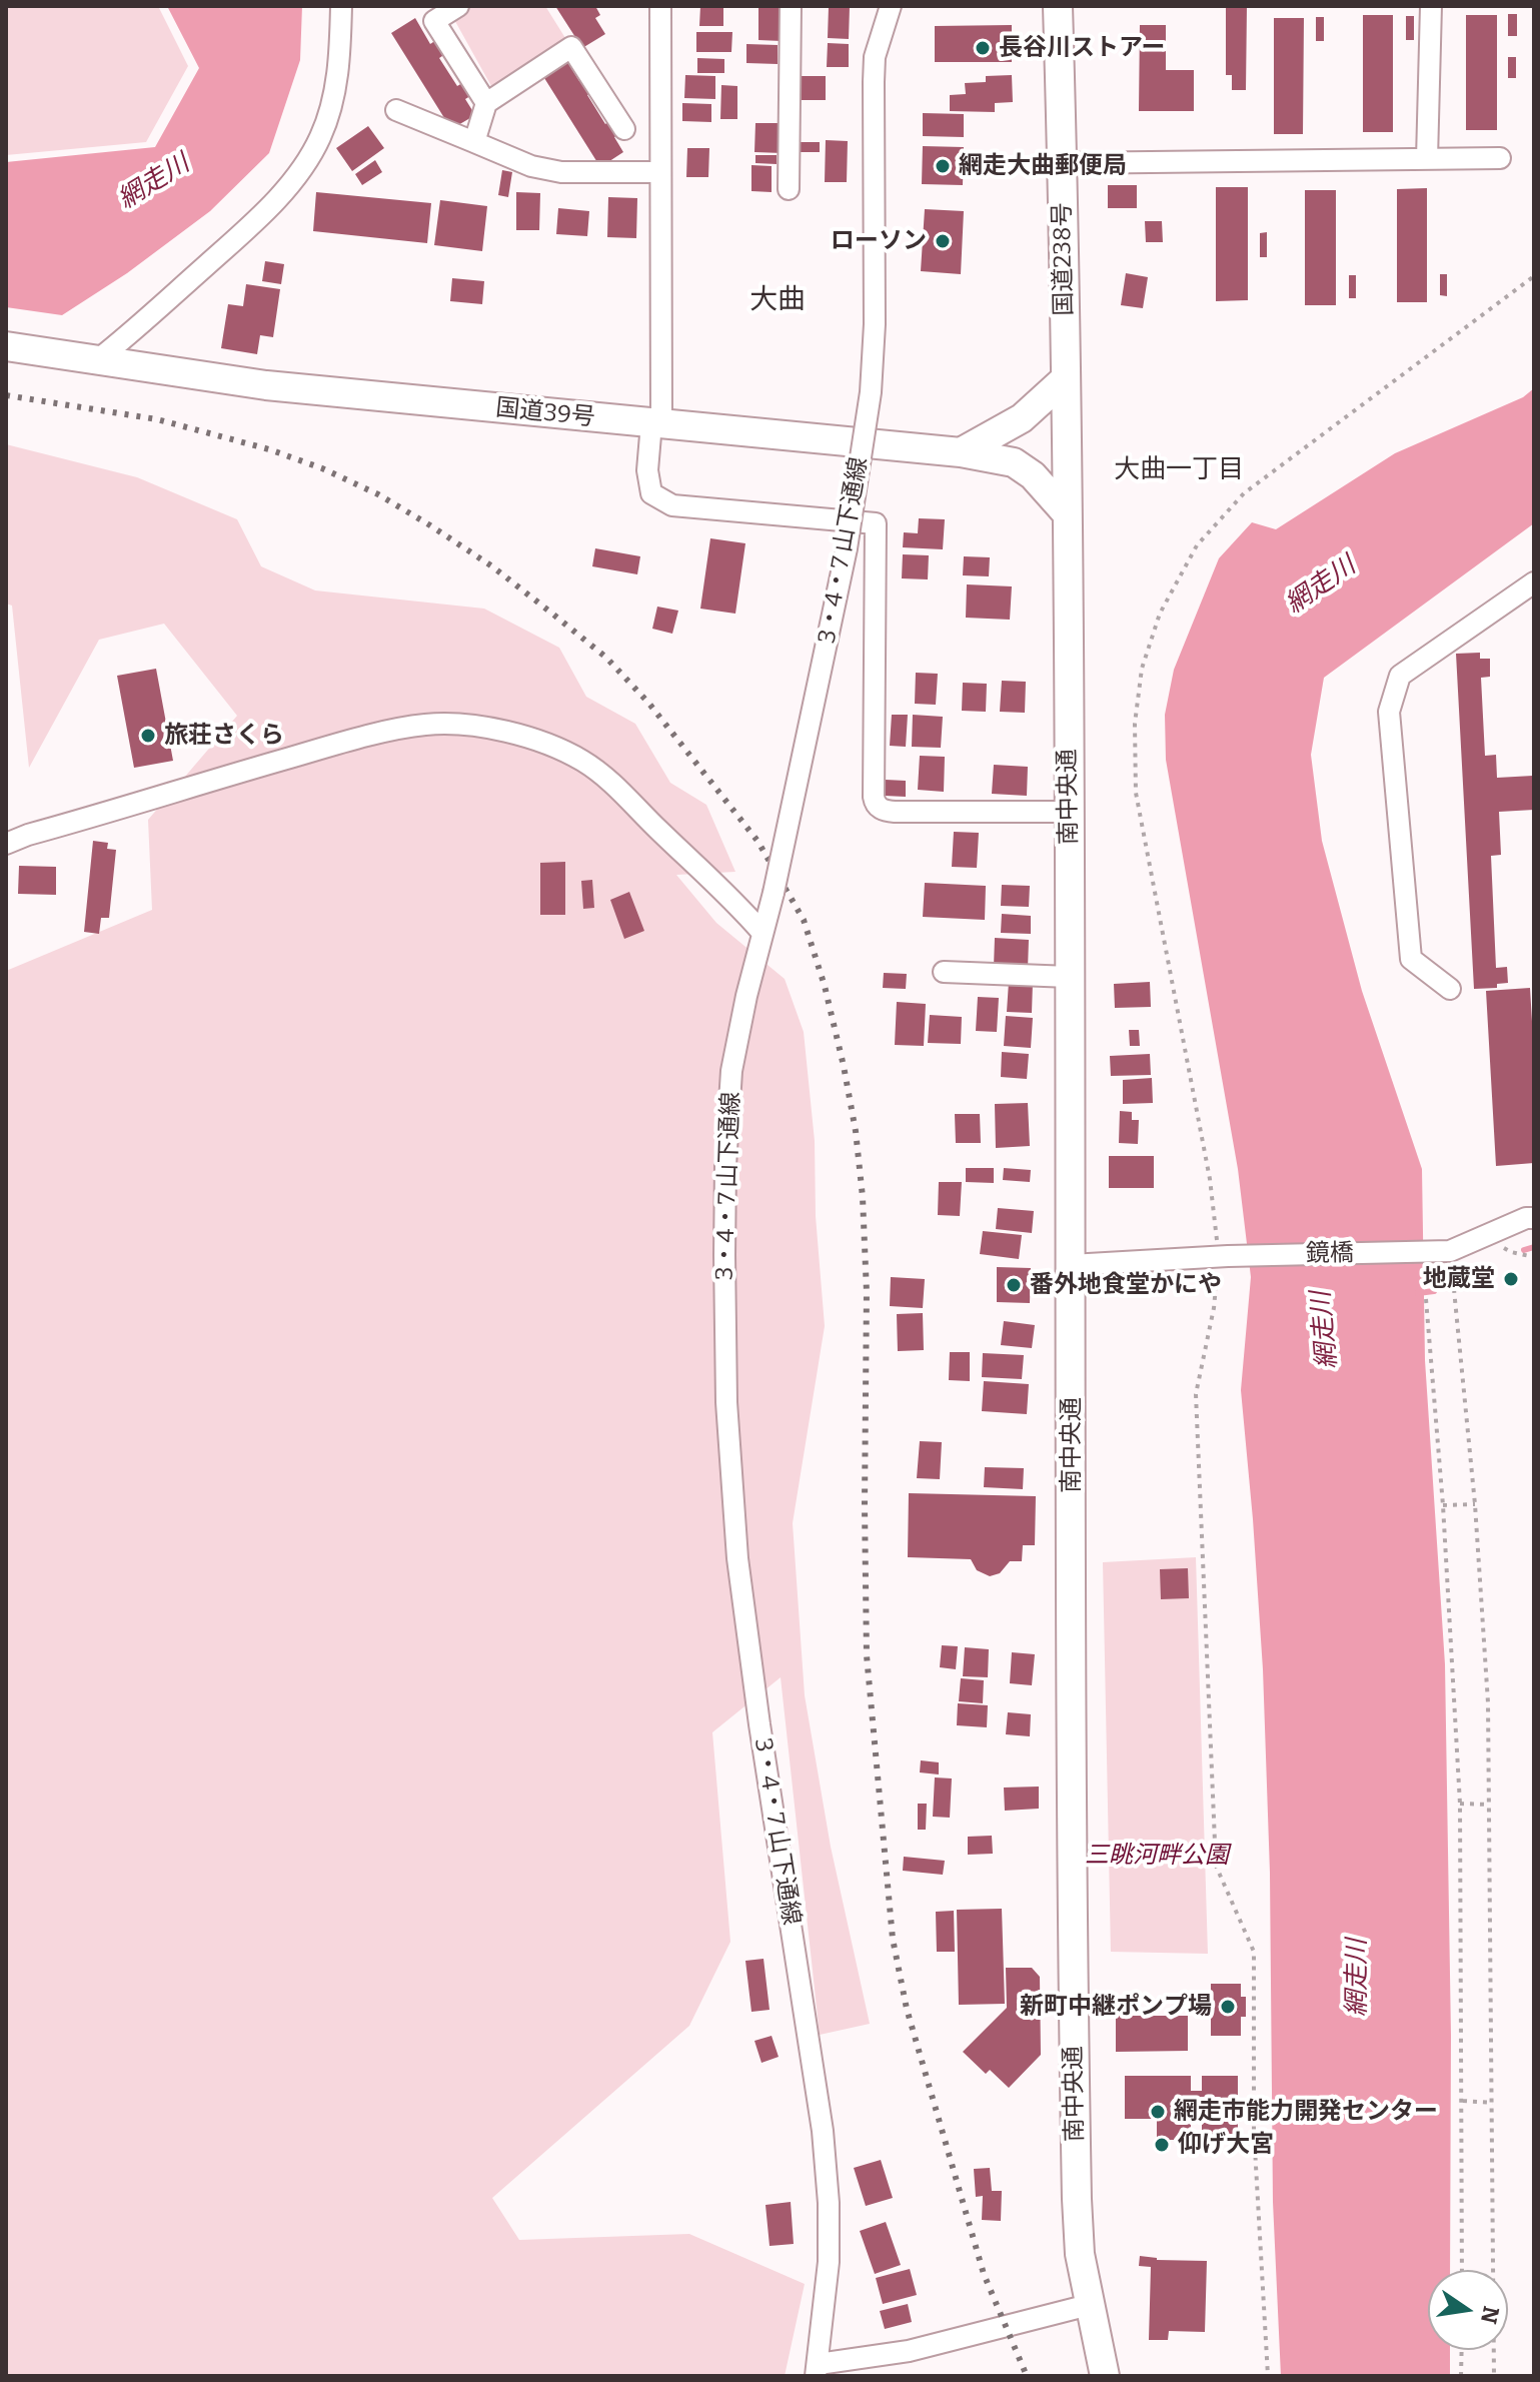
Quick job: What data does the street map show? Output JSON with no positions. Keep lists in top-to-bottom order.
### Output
{
  "streets": {
    "highway": ["国道238号", "国道39号", "南中央通"],
    "street": ["3・4・7 山下通線", "鏡橋"]
  },
  "crossings": [
    ["国道238号", "国道39号"],
    ["国道238号", "南中央通"],
    ["国道39号", "南中央通"],
    ["南中央通", "鏡橋"]
  ],
  "districts": ["大曲", "大曲一丁目"],
  "water": ["網走川"],
  "parks": ["三眺河畔公園"],
  "places": [
    "長谷川ストアー",
    "網走大曲郵便局",
    "ローソン",
    "旅荘さくら",
    "地蔵堂",
    "番外地食堂かにや",
    "新町中継ポンプ場",
    "網走市能力開発センター",
    "仰げ大宮"
  ],
  "north": "right"
}
